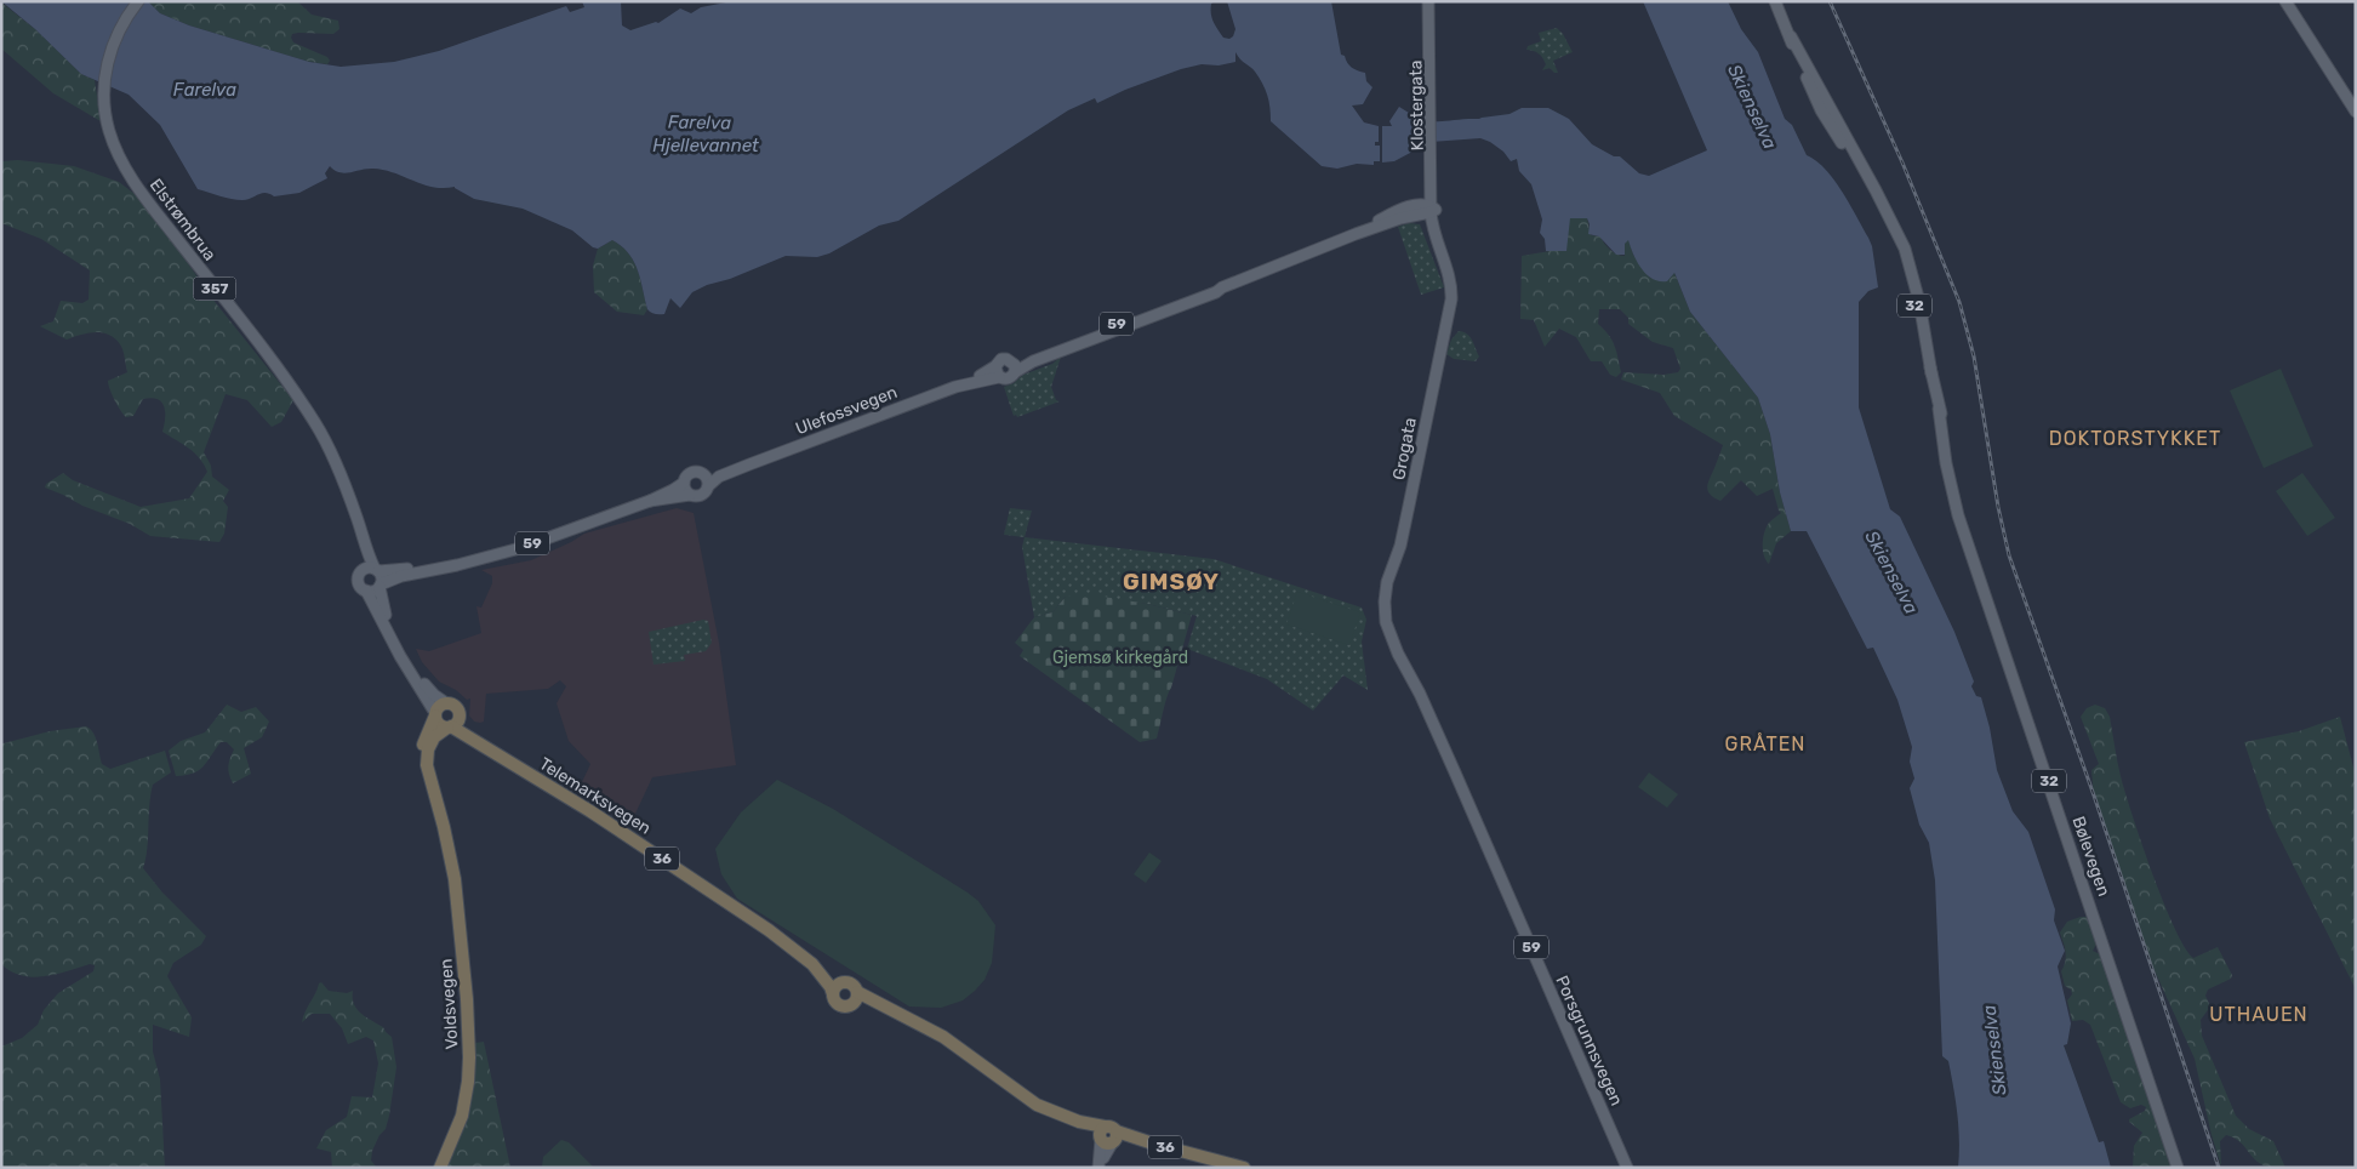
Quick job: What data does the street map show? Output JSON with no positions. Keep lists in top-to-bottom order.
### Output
{
  "streets": {
    "highway": ["Telemarksvegen", "36", "Voldsvegen"],
    "main road": [
      "Klostergata",
      "Elstrømbrua",
      "357",
      "32",
      "59",
      "Ulefossvegen",
      "Grogata",
      "Bølevegen",
      "Porsgrunnsvegen"
    ]
  },
  "crossings": [
    ["Klostergata", "59"],
    ["Klostergata", "Grogata"],
    ["Elstrømbrua", "357"],
    ["Elstrømbrua", "59"],
    ["357", "59"],
    ["357", "Telemarksvegen"],
    ["357", "36"],
    ["357", "Voldsvegen"],
    ["59", "Ulefossvegen"],
    ["59", "Grogata"],
    ["Grogata", "Porsgrunnsvegen"],
    ["Telemarksvegen", "36"],
    ["Telemarksvegen", "Voldsvegen"],
    ["36", "Voldsvegen"]
  ],
  "districts": [
    "DOKTORSTYKKET",
    "GIMSØY",
    "GRÅTEN",
    "UTHAUEN"
  ],
  "water": ["Farelva", "Skienselva", "Hjellevannet"],
  "parks": ["Gjemsø kirkegård"]
}
